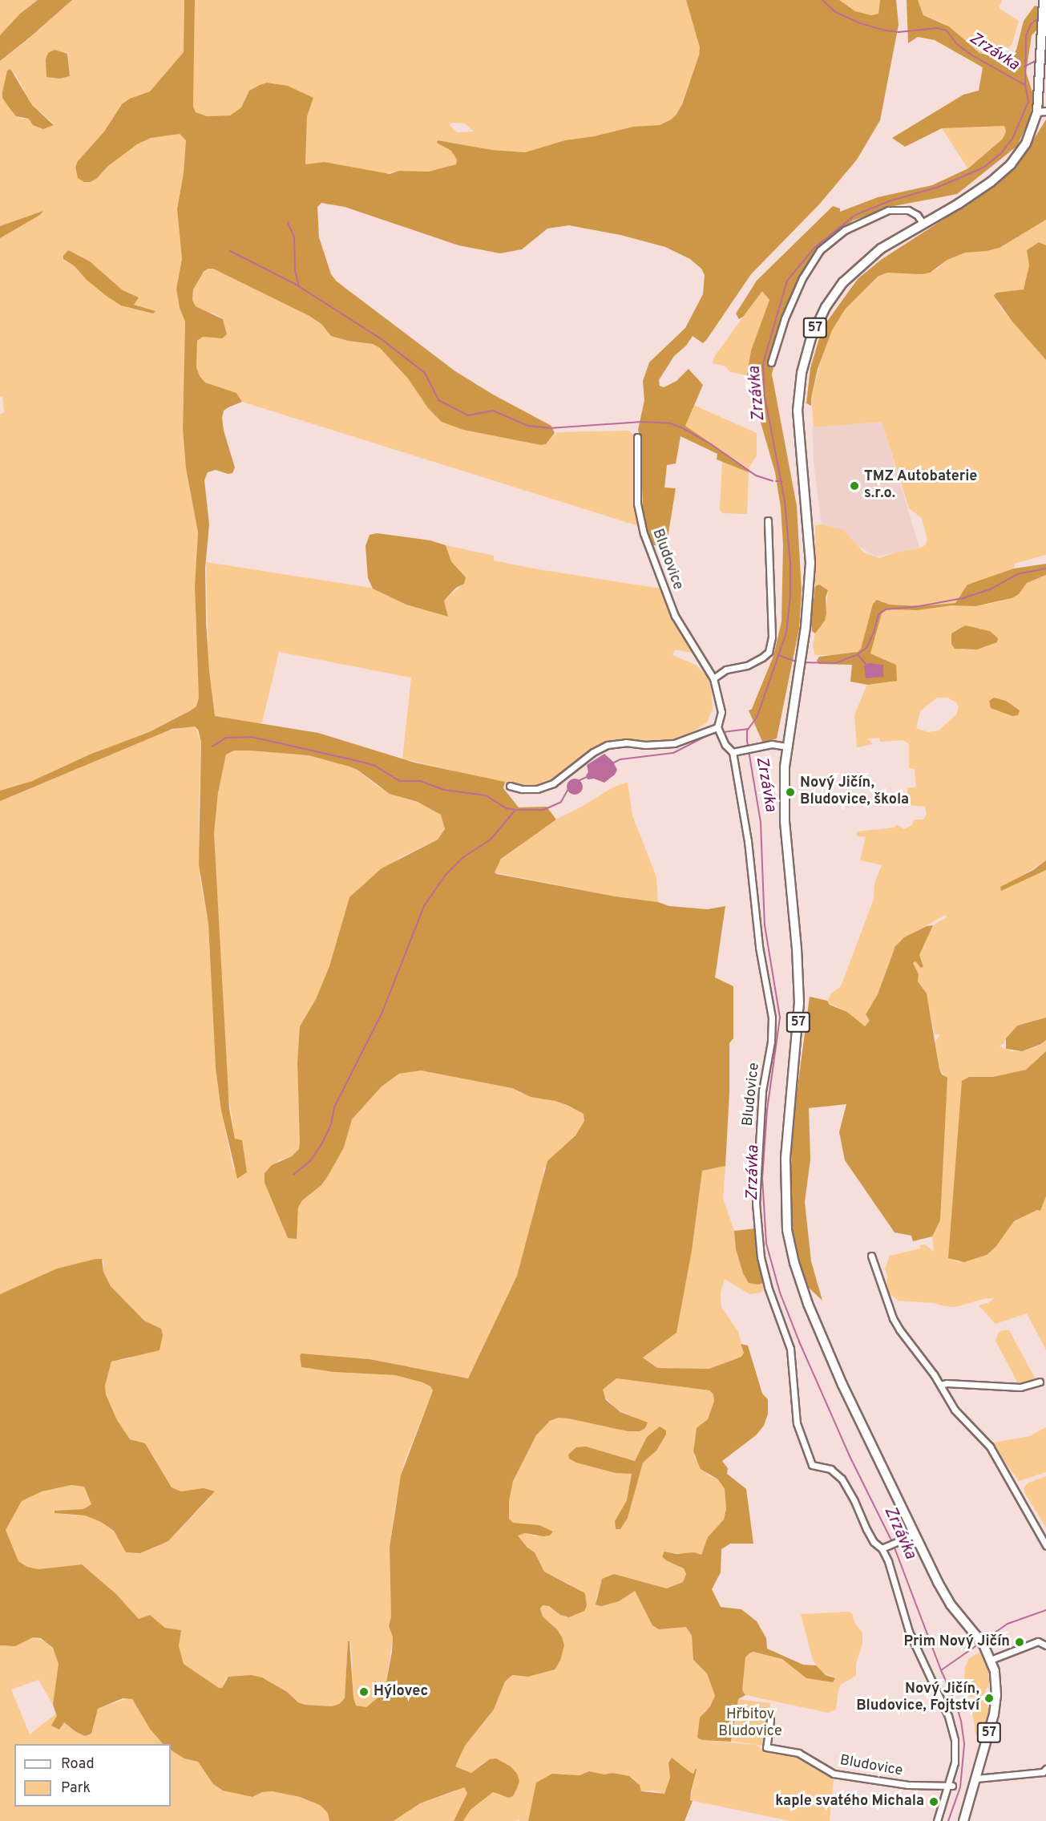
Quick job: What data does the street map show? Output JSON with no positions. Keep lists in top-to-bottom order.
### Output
{
  "streets": {
    "main road": ["57"],
    "street": ["Bludovice"]
  },
  "water": ["Zrzávka"],
  "parks": ["Hřbitov Bludovice"],
  "places": [
    "TMZ Autobaterie s.r.o.",
    "Nový Jičín, Bludovice, škola",
    "Prim Nový Jičín",
    "Hýlovec",
    "Nový Jičín, Bludovice, Fojtství",
    "kaple svatého Michala"
  ],
  "legend": ["Road", "Park"]
}
